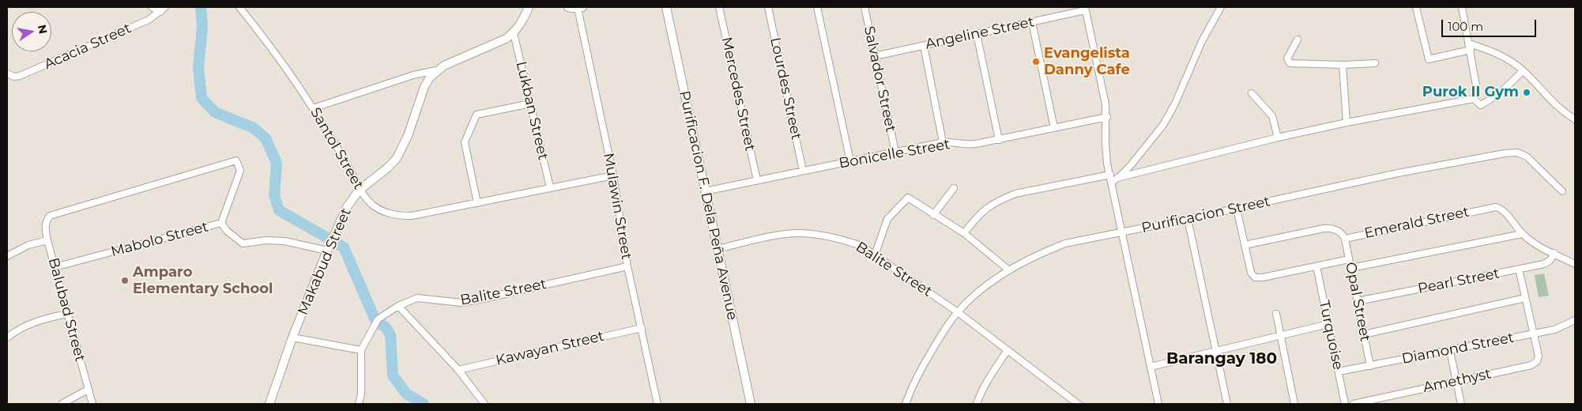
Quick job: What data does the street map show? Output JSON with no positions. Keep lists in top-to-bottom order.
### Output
{
  "streets": {
    "street": [
      "Angeline Street",
      "Acacia Street",
      "Salvador Street",
      "Lourdes Street",
      "Mercedes Street",
      "Lukban Street",
      "Santol Street",
      "Bonicelle Street",
      "Purificacion F. Dela Peña Avenue",
      "Mulawin Street",
      "Purificacion Street",
      "Emerald Street",
      "Mabolo Street",
      "Makabud Street",
      "Balite Street",
      "Pearl Street",
      "Opal Street",
      "Balubad Street",
      "Turquoise",
      "Kawayan Street",
      "Diamond Street",
      "Amethyst"
    ]
  },
  "crossings": [
    ["Angeline Street", "Salvador Street"],
    ["Salvador Street", "Bonicelle Street"],
    ["Lourdes Street", "Bonicelle Street"],
    ["Mercedes Street", "Bonicelle Street"],
    ["Lukban Street", "Santol Street"],
    ["Lukban Street", "Makabud Street"],
    ["Santol Street", "Mulawin Street"],
    ["Santol Street", "Makabud Street"],
    ["Bonicelle Street", "Purificacion F. Dela Peña Avenue"],
    ["Purificacion F. Dela Peña Avenue", "Balite Street"],
    ["Mulawin Street", "Balite Street"],
    ["Mulawin Street", "Kawayan Street"],
    ["Purificacion Street", "Balite Street"],
    ["Emerald Street", "Pearl Street"],
    ["Emerald Street", "Opal Street"],
    ["Mabolo Street", "Makabud Street"],
    ["Mabolo Street", "Balubad Street"],
    ["Pearl Street", "Opal Street"],
    ["Opal Street", "Diamond Street"],
    ["Turquoise", "Diamond Street"],
    ["Diamond Street", "Amethyst"]
  ],
  "districts": ["Barangay 180"],
  "places": ["Evangelista Danny Cafe", "Purok II Gym", "Amparo Elementary School"],
  "scale_bar": "100 m",
  "north": "right"
}
